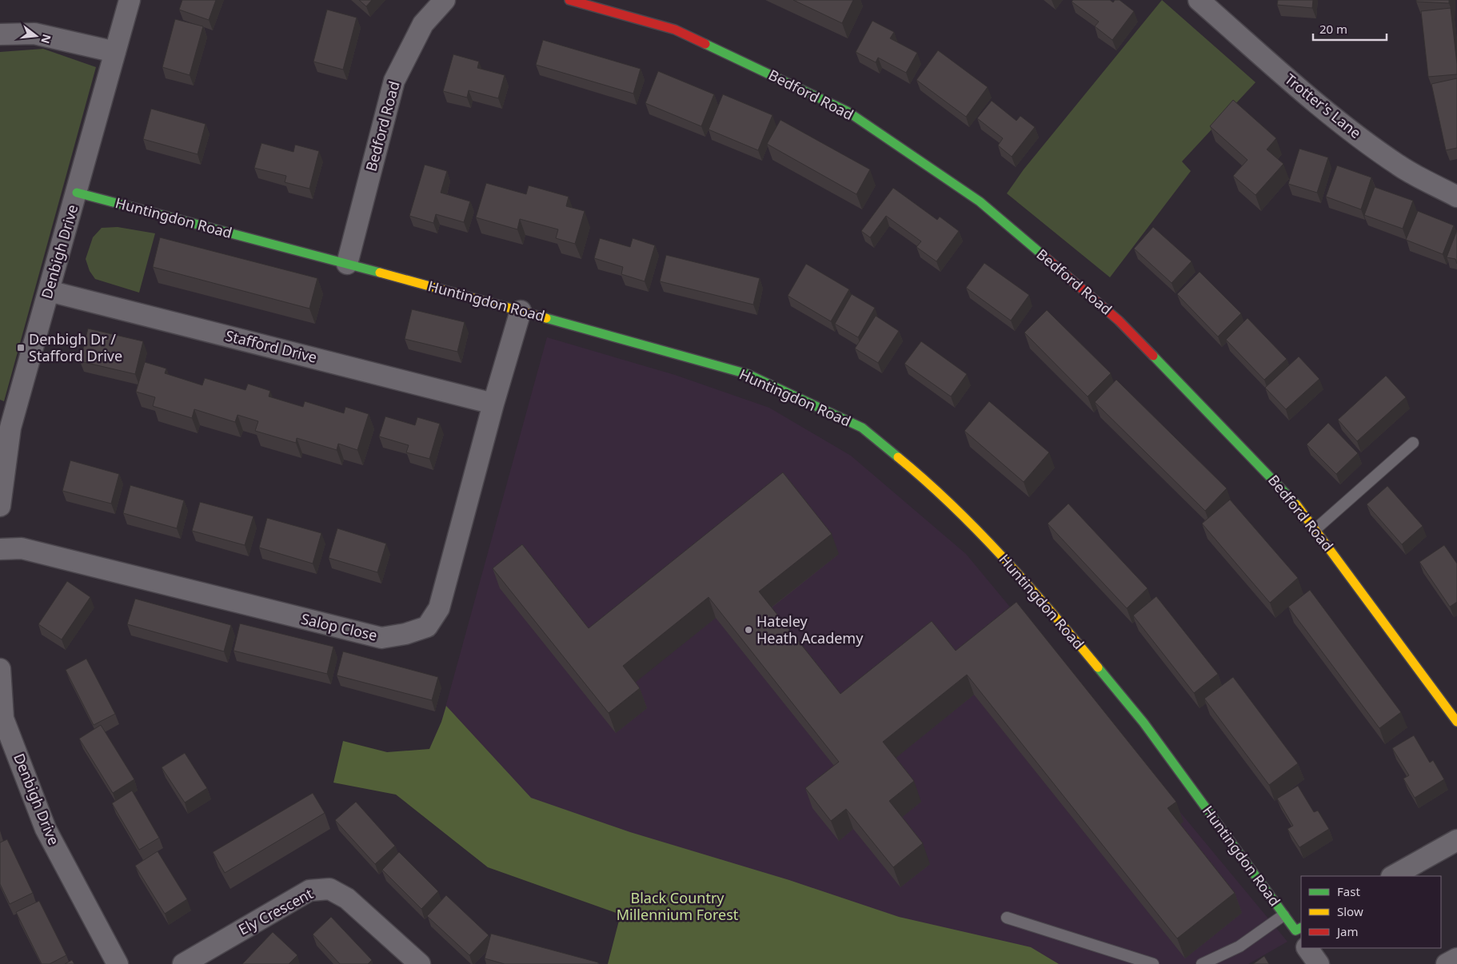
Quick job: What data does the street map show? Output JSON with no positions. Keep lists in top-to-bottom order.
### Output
{
  "streets": {
    "street": [
      "Bedford Road",
      "Trotter's Lane",
      "Huntingdon Road",
      "Denbigh Drive",
      "Stafford Drive",
      "Salop Close",
      "Ely Crescent"
    ]
  },
  "crossings": [
    ["Bedford Road", "Huntingdon Road"],
    ["Huntingdon Road", "Denbigh Drive"],
    ["Huntingdon Road", "Salop Close"],
    ["Denbigh Drive", "Stafford Drive"],
    ["Stafford Drive", "Salop Close"]
  ],
  "parks": ["Black Country Millennium Forest"],
  "places": {
    "transit": ["Denbigh Dr / Stafford Drive"],
    "other": ["Hateley Heath Academy"]
  },
  "legend": ["Fast", "Slow", "Jam"],
  "scale_bar": "20 m",
  "north": "right"
}
